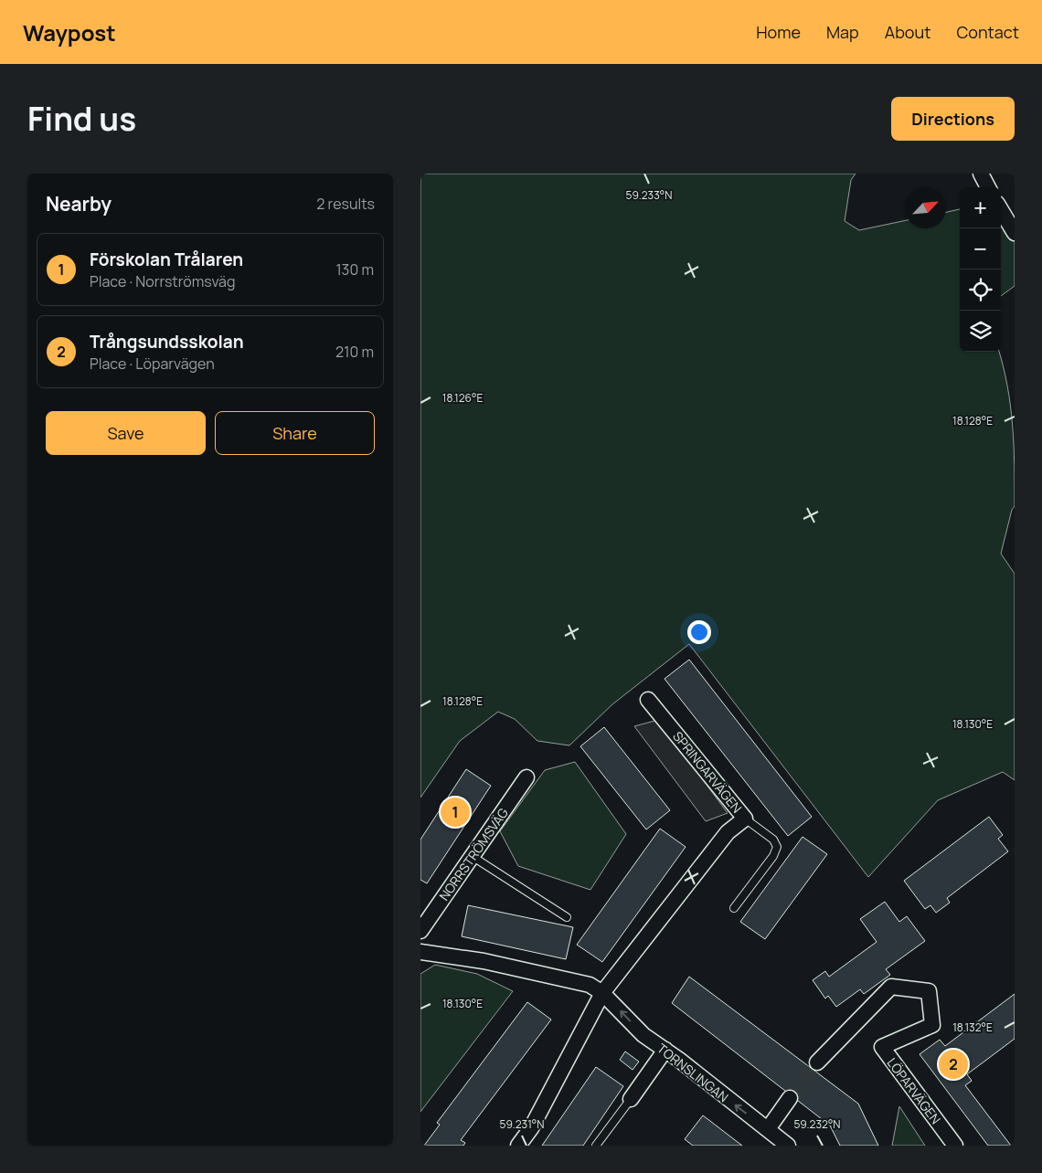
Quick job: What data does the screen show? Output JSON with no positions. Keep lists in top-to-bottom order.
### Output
{
  "streets": {
    "street": [
      "SPRINGARVÄGEN",
      "NORRSTRÖMSVÄG",
      "TORNSLINGAN",
      "LÖPARVÄGEN"
    ]
  },
  "crossings": [
    ["SPRINGARVÄGEN", "TORNSLINGAN"]
  ],
  "one_way": ["TORNSLINGAN"],
  "north": "top right",
  "page": {
    "header": "Waypost",
    "nav": [
      "Home",
      "Map",
      "About",
      "Contact"
    ],
    "title": "Find us",
    "buttons": [
      "Directions",
      ["Save", "Share"]
    ],
    "heading": ["Nearby", "2 results"],
    "map_buttons": ["+", "−"],
    "list": [
      {
        "mark": "1",
        "name": "Förskolan Trålaren",
        "note": "Place · Norrströmsväg",
        "value": "130 m"
      },
      {
        "mark": "2",
        "name": "Trångsundsskolan",
        "note": "Place · Löparvägen",
        "value": "210 m"
      }
    ],
    "pins": ["1", "2"]
  },
  "coordinates": [
    "59.233°N",
    "18.126°E",
    "18.128°E",
    "18.130°E",
    "18.132°E",
    "59.231°N",
    "59.232°N"
  ]
}
